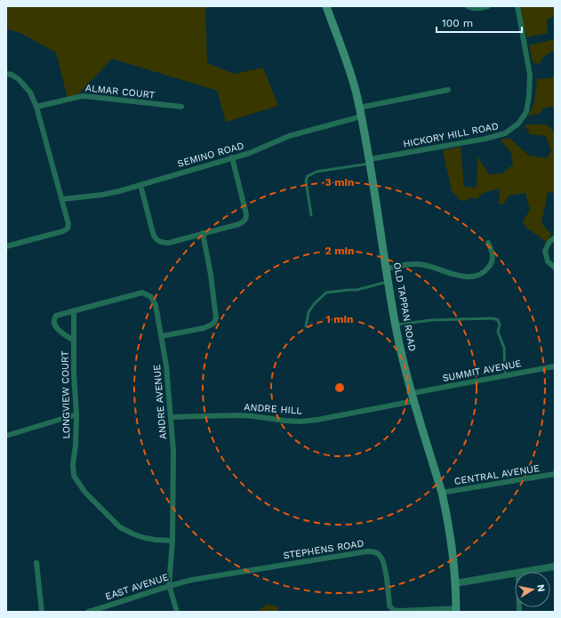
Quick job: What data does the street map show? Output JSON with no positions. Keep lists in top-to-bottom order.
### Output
{
  "streets": {
    "main road": ["OLD TAPPAN ROAD"],
    "street": [
      "ALMAR COURT",
      "HICKORY HILL ROAD",
      "SEMINO ROAD",
      "SUMMIT AVENUE",
      "LONGVIEW COURT",
      "ANDRE AVENUE",
      "ANDRE HILL",
      "CENTRAL AVENUE",
      "STEPHENS ROAD",
      "EAST AVENUE"
    ]
  },
  "crossings": [
    ["HICKORY HILL ROAD", "OLD TAPPAN ROAD"],
    ["SEMINO ROAD", "OLD TAPPAN ROAD"],
    ["OLD TAPPAN ROAD", "SUMMIT AVENUE"],
    ["OLD TAPPAN ROAD", "ANDRE HILL"],
    ["OLD TAPPAN ROAD", "CENTRAL AVENUE"],
    ["OLD TAPPAN ROAD", "STEPHENS ROAD"],
    ["SUMMIT AVENUE", "ANDRE HILL"],
    ["LONGVIEW COURT", "ANDRE AVENUE"],
    ["ANDRE AVENUE", "ANDRE HILL"],
    ["ANDRE AVENUE", "EAST AVENUE"],
    ["STEPHENS ROAD", "EAST AVENUE"]
  ],
  "scale_bar": "100 m",
  "north": "right",
  "rings": ["3 min", "2 min", "1 min"]
}
